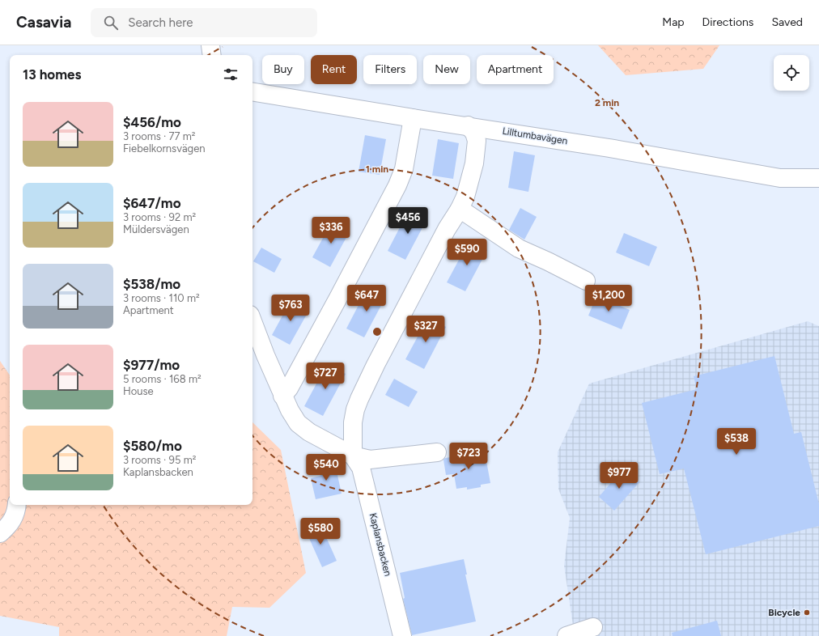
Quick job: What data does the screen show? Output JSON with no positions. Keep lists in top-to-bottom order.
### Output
{
  "streets": {
    "street": ["Lilltumbavägen", "Kaplansbacken"]
  },
  "places": ["Bicycle"],
  "page": {
    "header": "Casavia",
    "search": "Search here",
    "nav": ["Map", "Directions", "Saved"],
    "chip": [
      "Buy",
      "Rent",
      "Filters",
      "New",
      "Apartment"
    ],
    "heading": "13 homes",
    "list": [
      {
        "name": "$456/mo",
        "note": "3 rooms · 77 m² · Fiebelkornsvägen"
      },
      {
        "name": "$647/mo",
        "note": "3 rooms · 92 m² · Müldersvägen"
      },
      {
        "name": "$538/mo",
        "note": "3 rooms · 110 m² · Apartment"
      },
      {
        "name": "$977/mo",
        "note": "5 rooms · 168 m² · House"
      },
      {
        "name": "$580/mo",
        "note": "3 rooms · 95 m² · Kaplansbacken"
      }
    ],
    "price": [
      "$456",
      "$336",
      "$590",
      "$647",
      "$1,200",
      "$763",
      "$327",
      "$727",
      "$538",
      "$723",
      "$540",
      "$977",
      "$580"
    ]
  },
  "rings": ["2 min", "1 min"]
}
